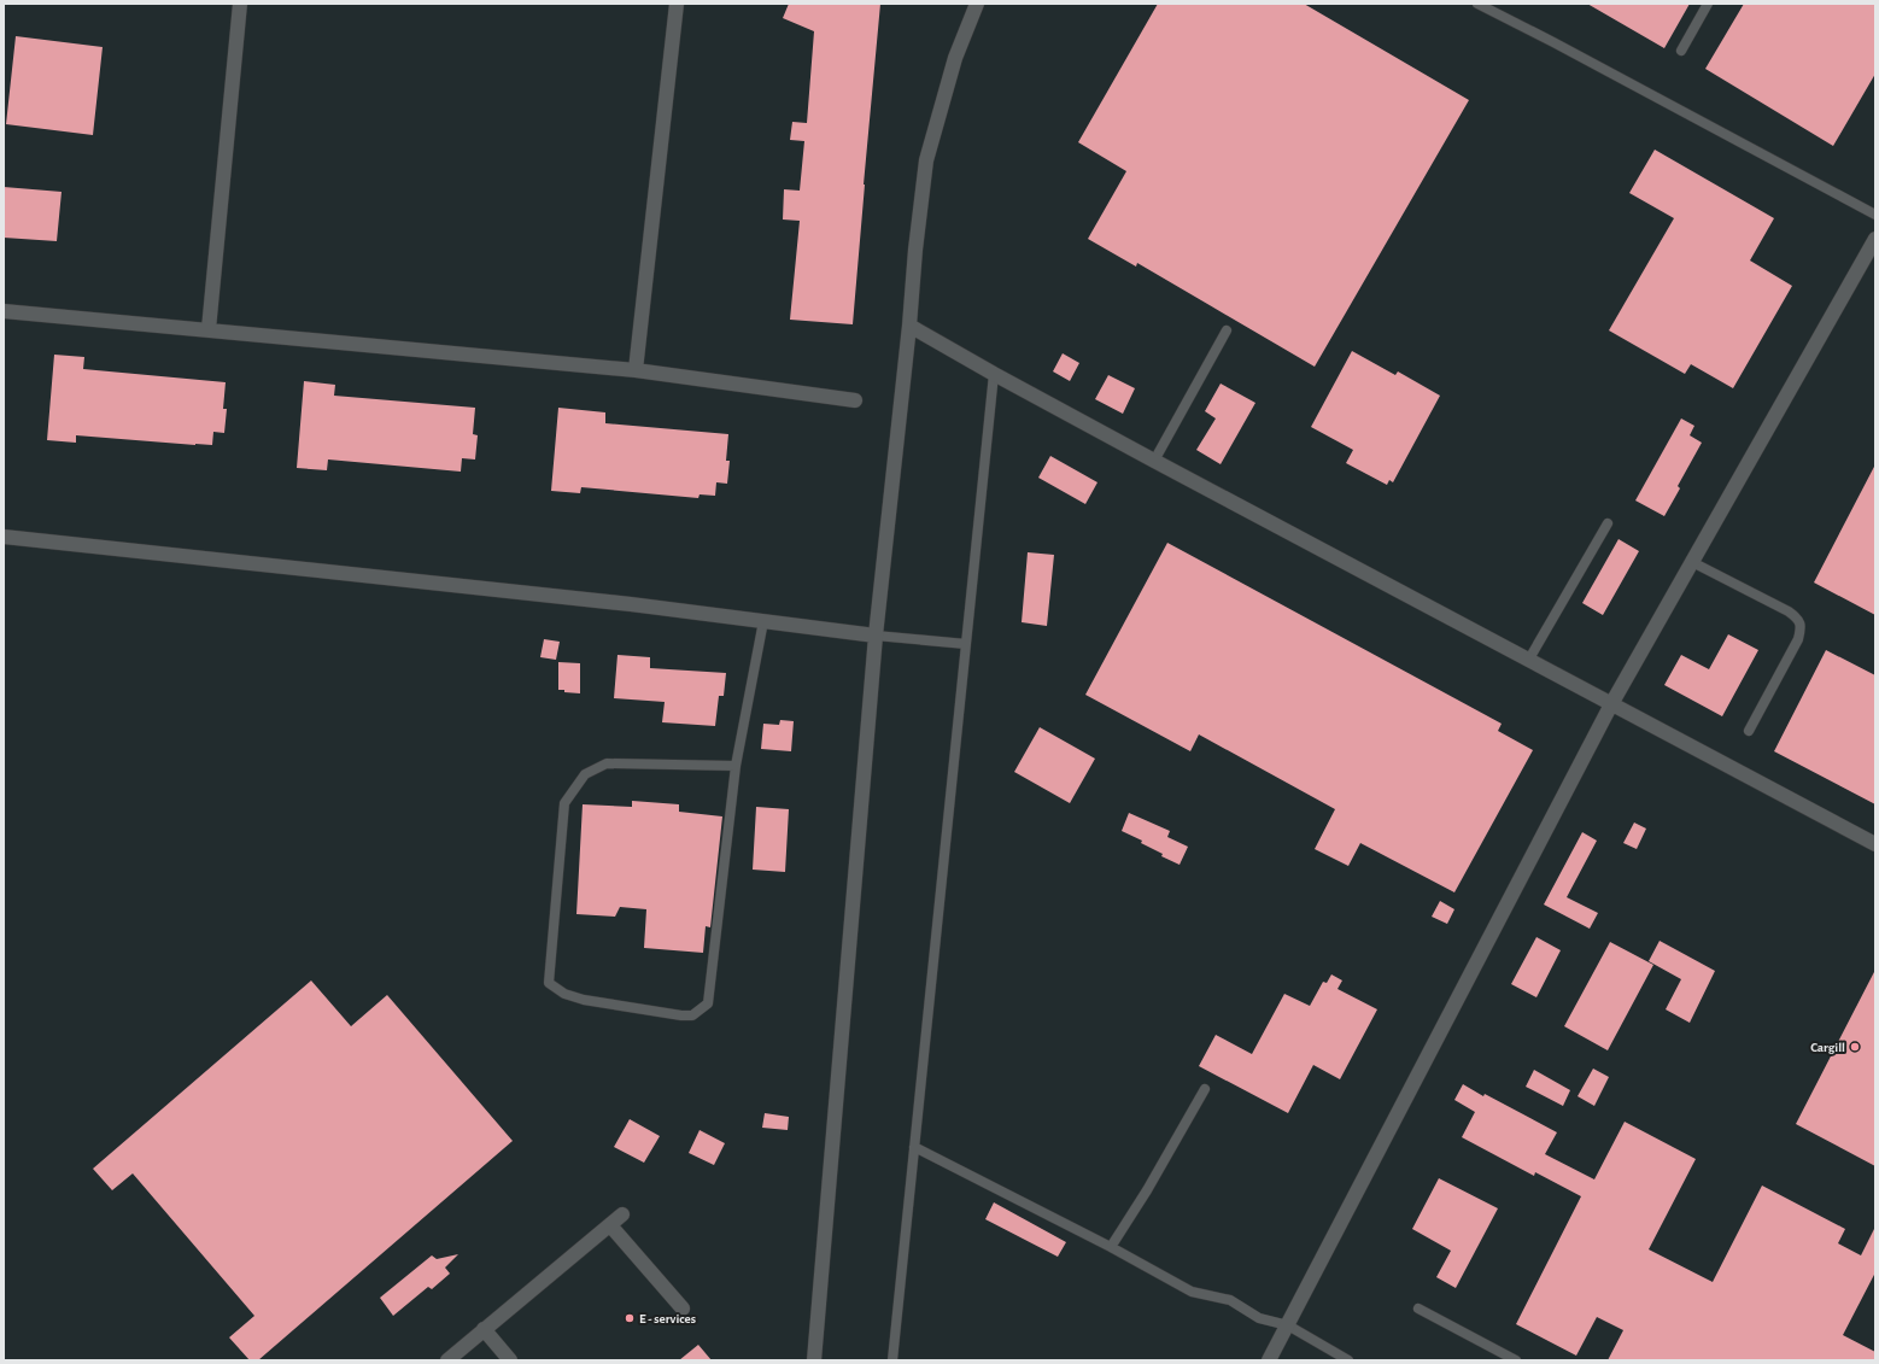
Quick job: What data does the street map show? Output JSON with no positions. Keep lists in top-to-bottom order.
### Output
{
  "places": ["Cargill", "E - services"]
}
